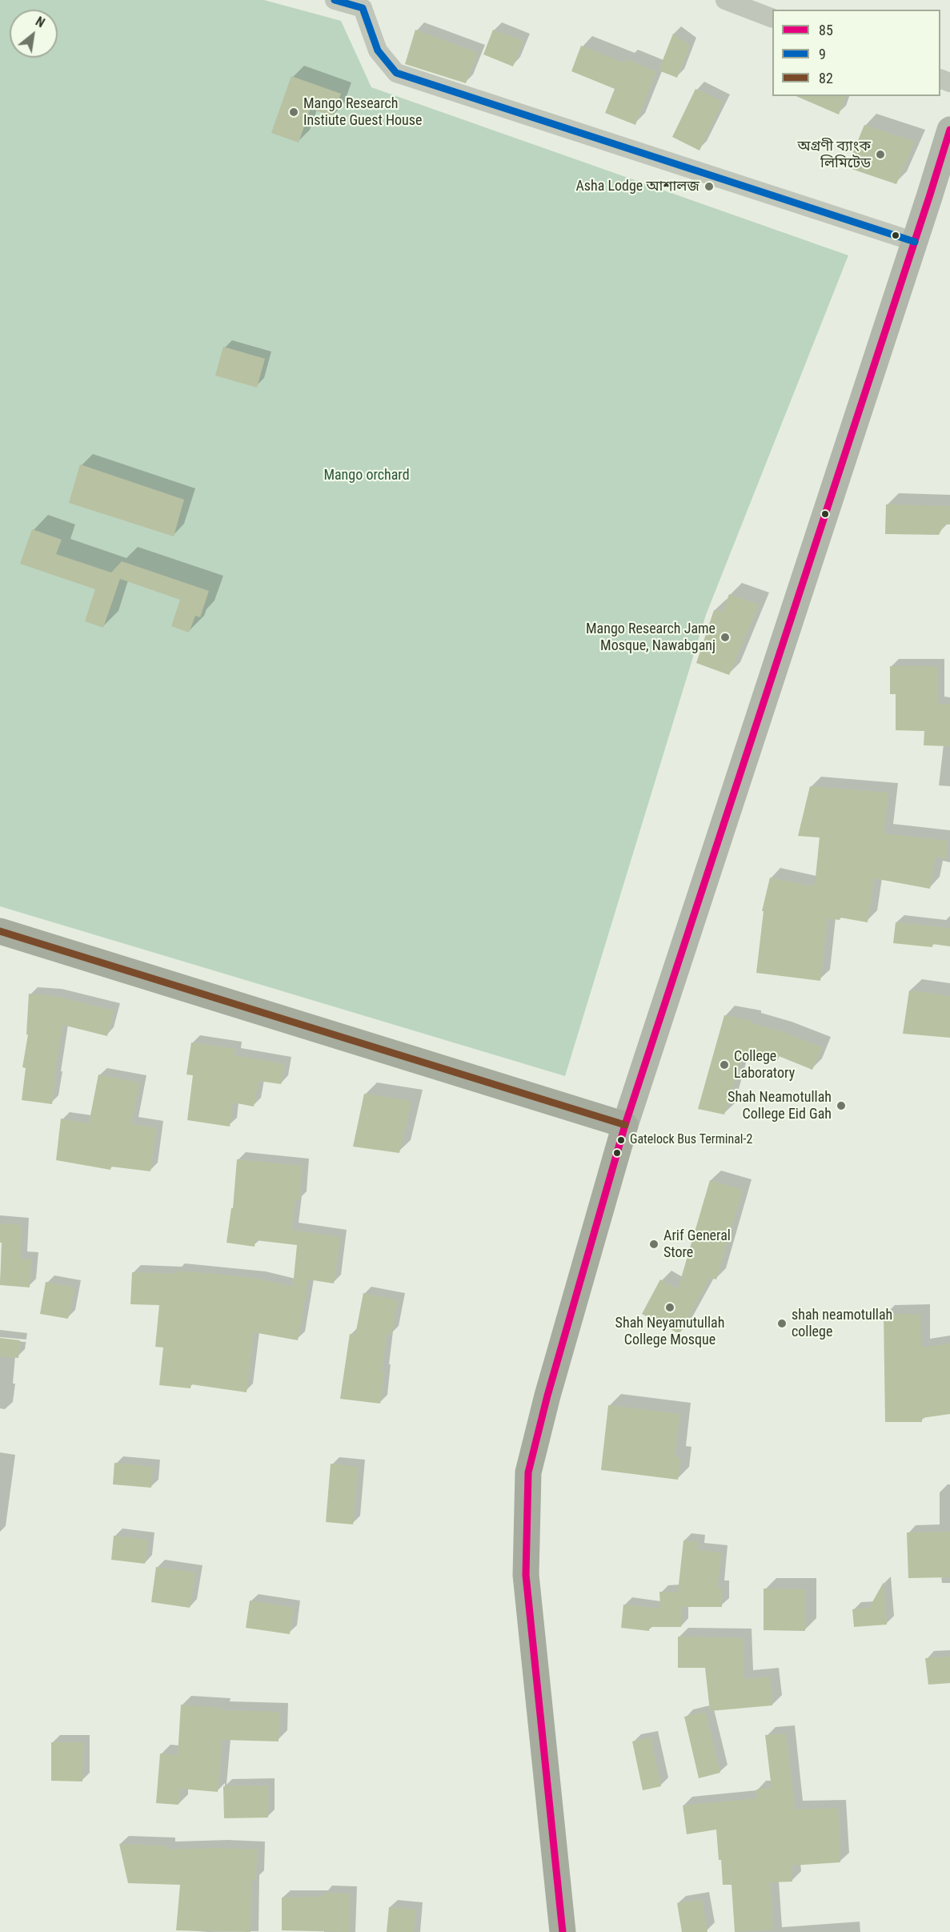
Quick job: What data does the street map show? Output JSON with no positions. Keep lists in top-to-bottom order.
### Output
{
  "parks": ["Mango orchard"],
  "places": [
    "Mango Research Instiute Guest House",
    "অগ্রণী ব্যাংক লিমিটেড",
    "Asha Lodge আশালজ",
    "Mango Research Jame Mosque, Nawabganj",
    "College Laboratory",
    "Shah Neamotullah College Eid Gah",
    "Gatelock Bus Terminal-2",
    "Arif General Store",
    "Shah Neyamutullah College Mosque",
    "shah neamotullah college"
  ],
  "lines": ["transit line 9", "transit line 85", "transit line 82"],
  "legend": ["85", "9", "82"],
  "north": "top right"
}
